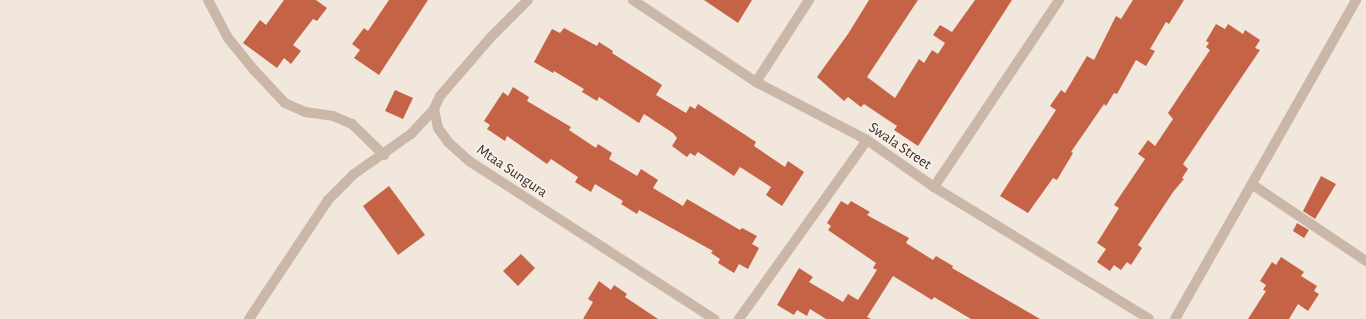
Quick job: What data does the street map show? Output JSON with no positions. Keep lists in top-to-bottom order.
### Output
{
  "streets": {
    "street": ["Swala Street", "Mtaa Sungura"]
  }
}
